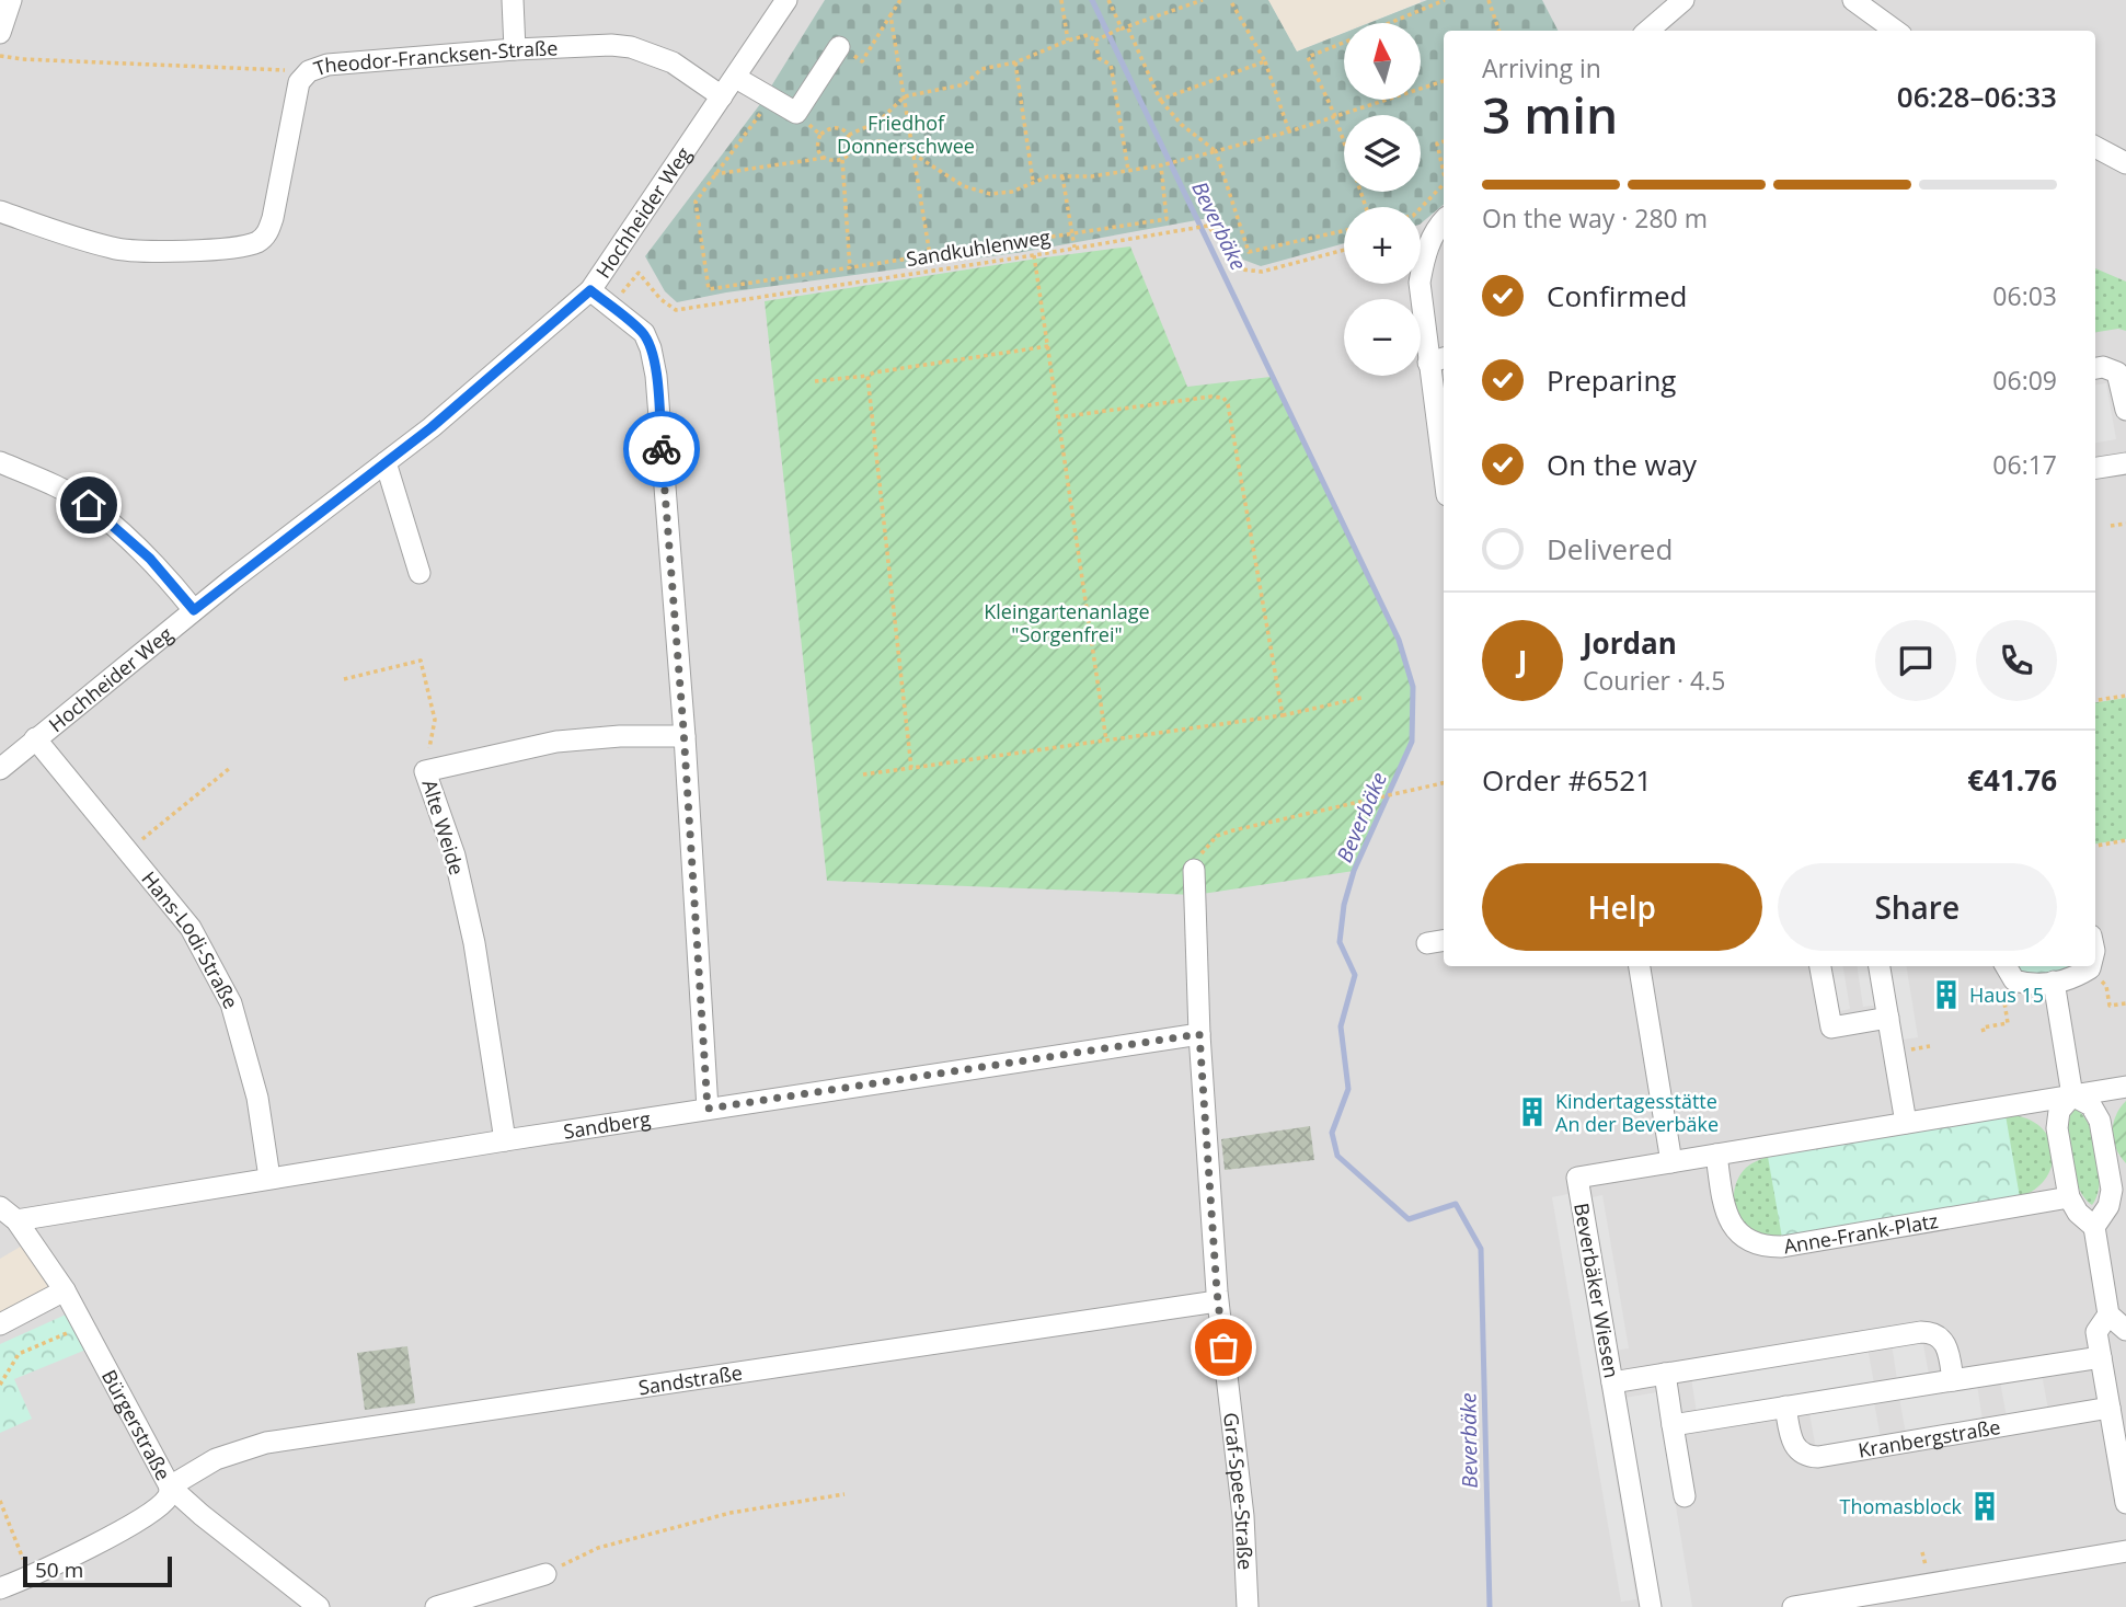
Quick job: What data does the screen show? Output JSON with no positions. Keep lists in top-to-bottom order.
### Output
{
  "streets": {
    "street": [
      "Theodor-Francksen-Straße",
      "Hochheider Weg",
      "Alte Weide",
      "Hans-Lodi-Straße",
      "Sandberg",
      "Anne-Frank-Platz",
      "Beverbäker Wiesen",
      "Sandstraße",
      "Bürgerstraße",
      "Kranbergstraße",
      "Graf-Spee-Straße"
    ],
    "path": ["Sandkuhlenweg"]
  },
  "crossings": [
    ["Theodor-Francksen-Straße", "Hochheider Weg"],
    ["Hochheider Weg", "Hans-Lodi-Straße"],
    ["Alte Weide", "Sandberg"],
    ["Hans-Lodi-Straße", "Sandberg"],
    ["Sandberg", "Bürgerstraße"],
    ["Sandberg", "Graf-Spee-Straße"],
    ["Sandstraße", "Bürgerstraße"],
    ["Sandstraße", "Graf-Spee-Straße"]
  ],
  "water": ["Beverbäke"],
  "parks": ["Friedhof Donnerschwee", "Kleingartenanlage \"Sorgenfrei\""],
  "places": {
    "building": ["Haus 15", "Kindertagesstätte An der Beverbäke", "Thomasblock"]
  },
  "scale_bar": "50 m",
  "north": "top",
  "page": {
    "map_buttons": ["+", "−"],
    "heading": ["3 min", "Arriving in", "06:28–06:33"],
    "panel": [
      "Jordan",
      "Courier · 4.5",
      "Order #6521",
      "€41.76"
    ],
    "bar": "On the way · 280 m",
    "list": [
      ["Confirmed", "06:03"],
      ["Preparing", "06:09"],
      ["On the way", "06:17"],
      "Delivered"
    ],
    "round": "J",
    "buttons": ["Help", "Share"],
    "scale": "50 m"
  }
}
